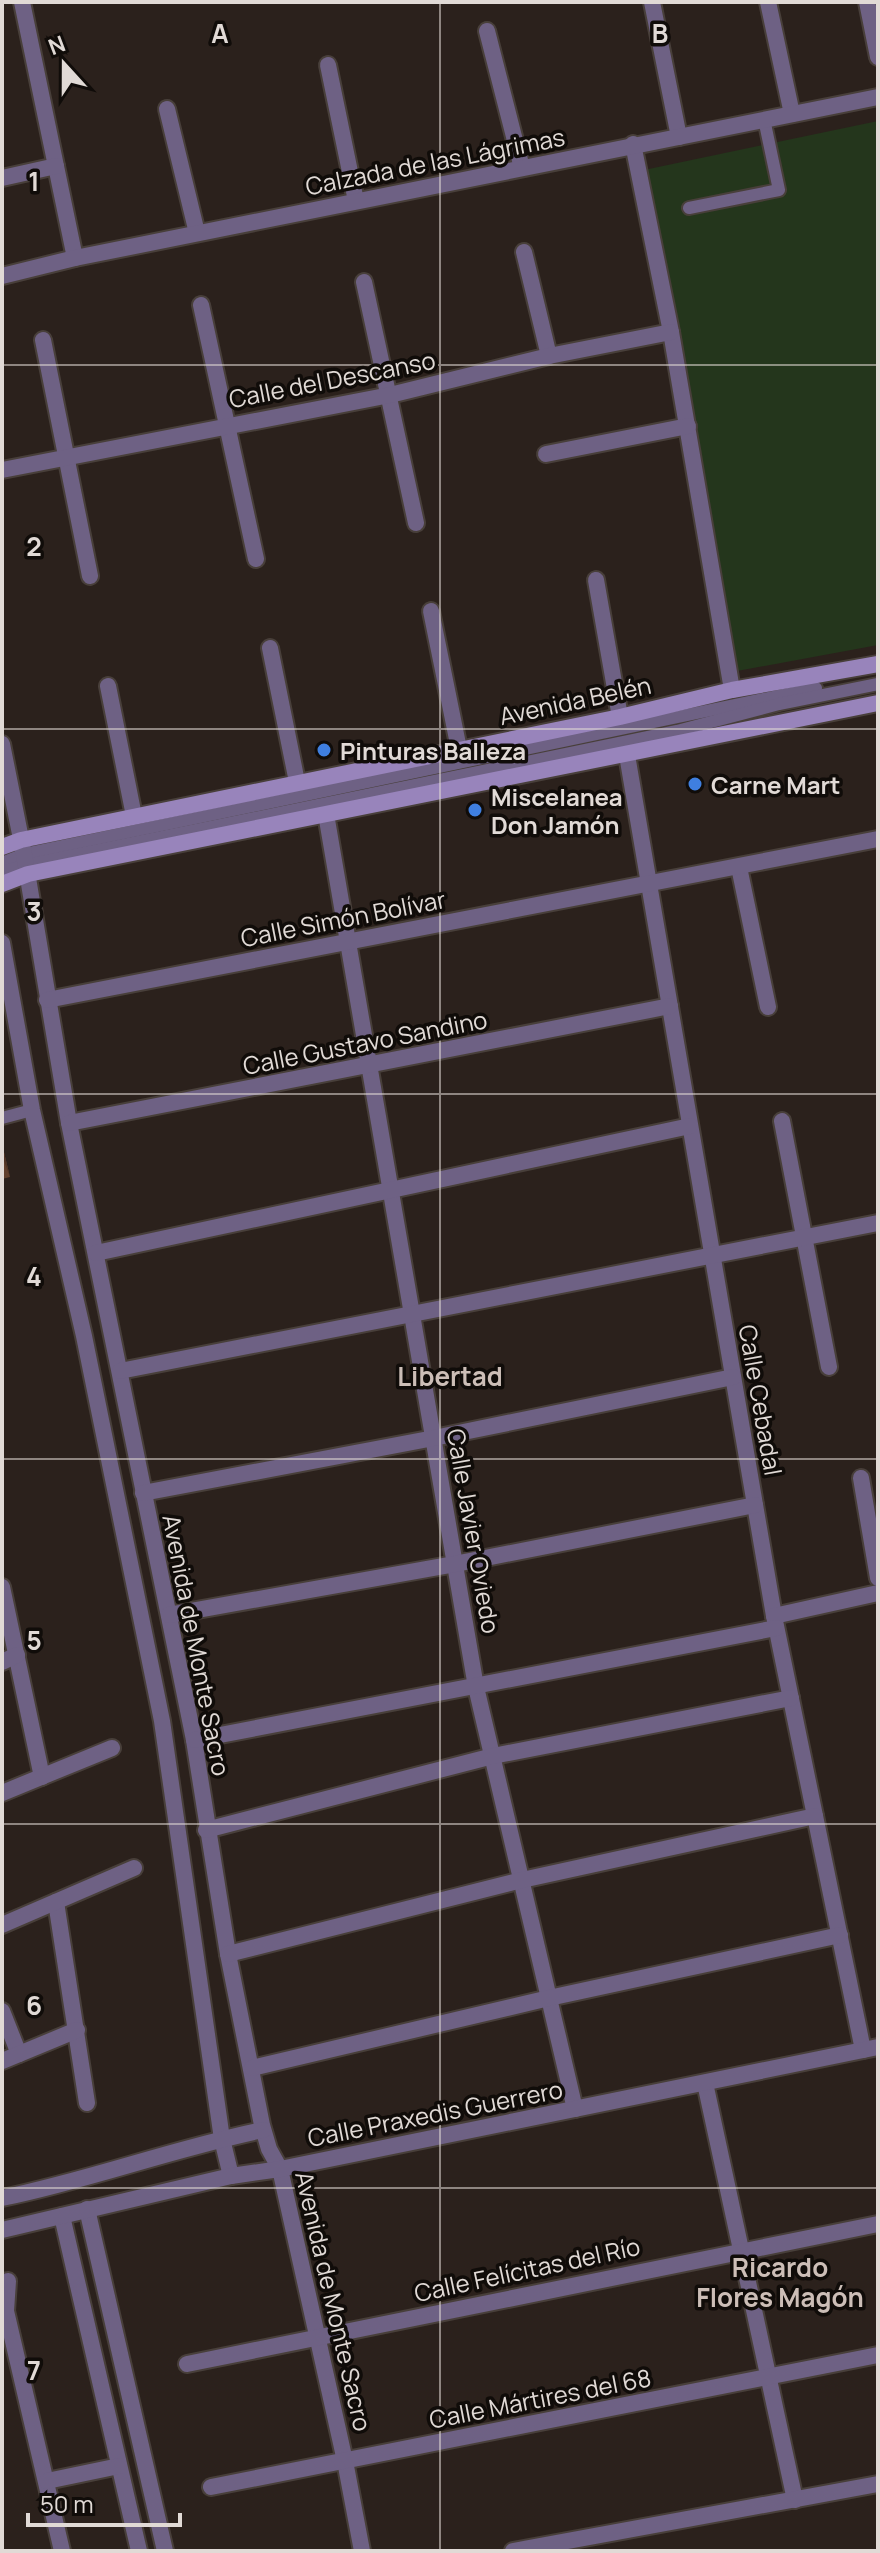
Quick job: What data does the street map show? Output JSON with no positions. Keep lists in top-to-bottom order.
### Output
{
  "streets": {
    "main road": ["Avenida Belén"],
    "street": [
      "Calzada de las Lágrimas",
      "Calle del Descanso",
      "Calle Simón Bolívar",
      "Calle Gustavo Sandino",
      "Calle Cebadal",
      "Calle Javier Oviedo",
      "Avenida de Monte Sacro",
      "Calle Praxedis Guerrero",
      "Calle Felícitas del Río",
      "Calle Mártires del 68"
    ]
  },
  "crossings": [
    ["Avenida Belén", "Calle Cebadal"],
    ["Avenida Belén", "Calle Javier Oviedo"],
    ["Avenida Belén", "Avenida de Monte Sacro"],
    ["Calle Simón Bolívar", "Calle Cebadal"],
    ["Calle Simón Bolívar", "Calle Javier Oviedo"],
    ["Calle Simón Bolívar", "Avenida de Monte Sacro"],
    ["Calle Gustavo Sandino", "Calle Cebadal"],
    ["Calle Gustavo Sandino", "Calle Javier Oviedo"],
    ["Calle Gustavo Sandino", "Avenida de Monte Sacro"],
    ["Calle Cebadal", "Calle Praxedis Guerrero"],
    ["Calle Javier Oviedo", "Calle Praxedis Guerrero"],
    ["Avenida de Monte Sacro", "Calle Praxedis Guerrero"],
    ["Avenida de Monte Sacro", "Calle Felícitas del Río"],
    ["Avenida de Monte Sacro", "Calle Mártires del 68"]
  ],
  "districts": ["Libertad", "Ricardo Flores Magón"],
  "places": ["Pinturas Balleza", "Carne Mart", "Miscelanea Don Jamón"],
  "scale_bar": "50 m",
  "north": "top",
  "grid": {
    "columns": ["A", "B"],
    "rows": [
      "1",
      "2",
      "3",
      "4",
      "5",
      "6",
      "7"
    ]
  }
}
